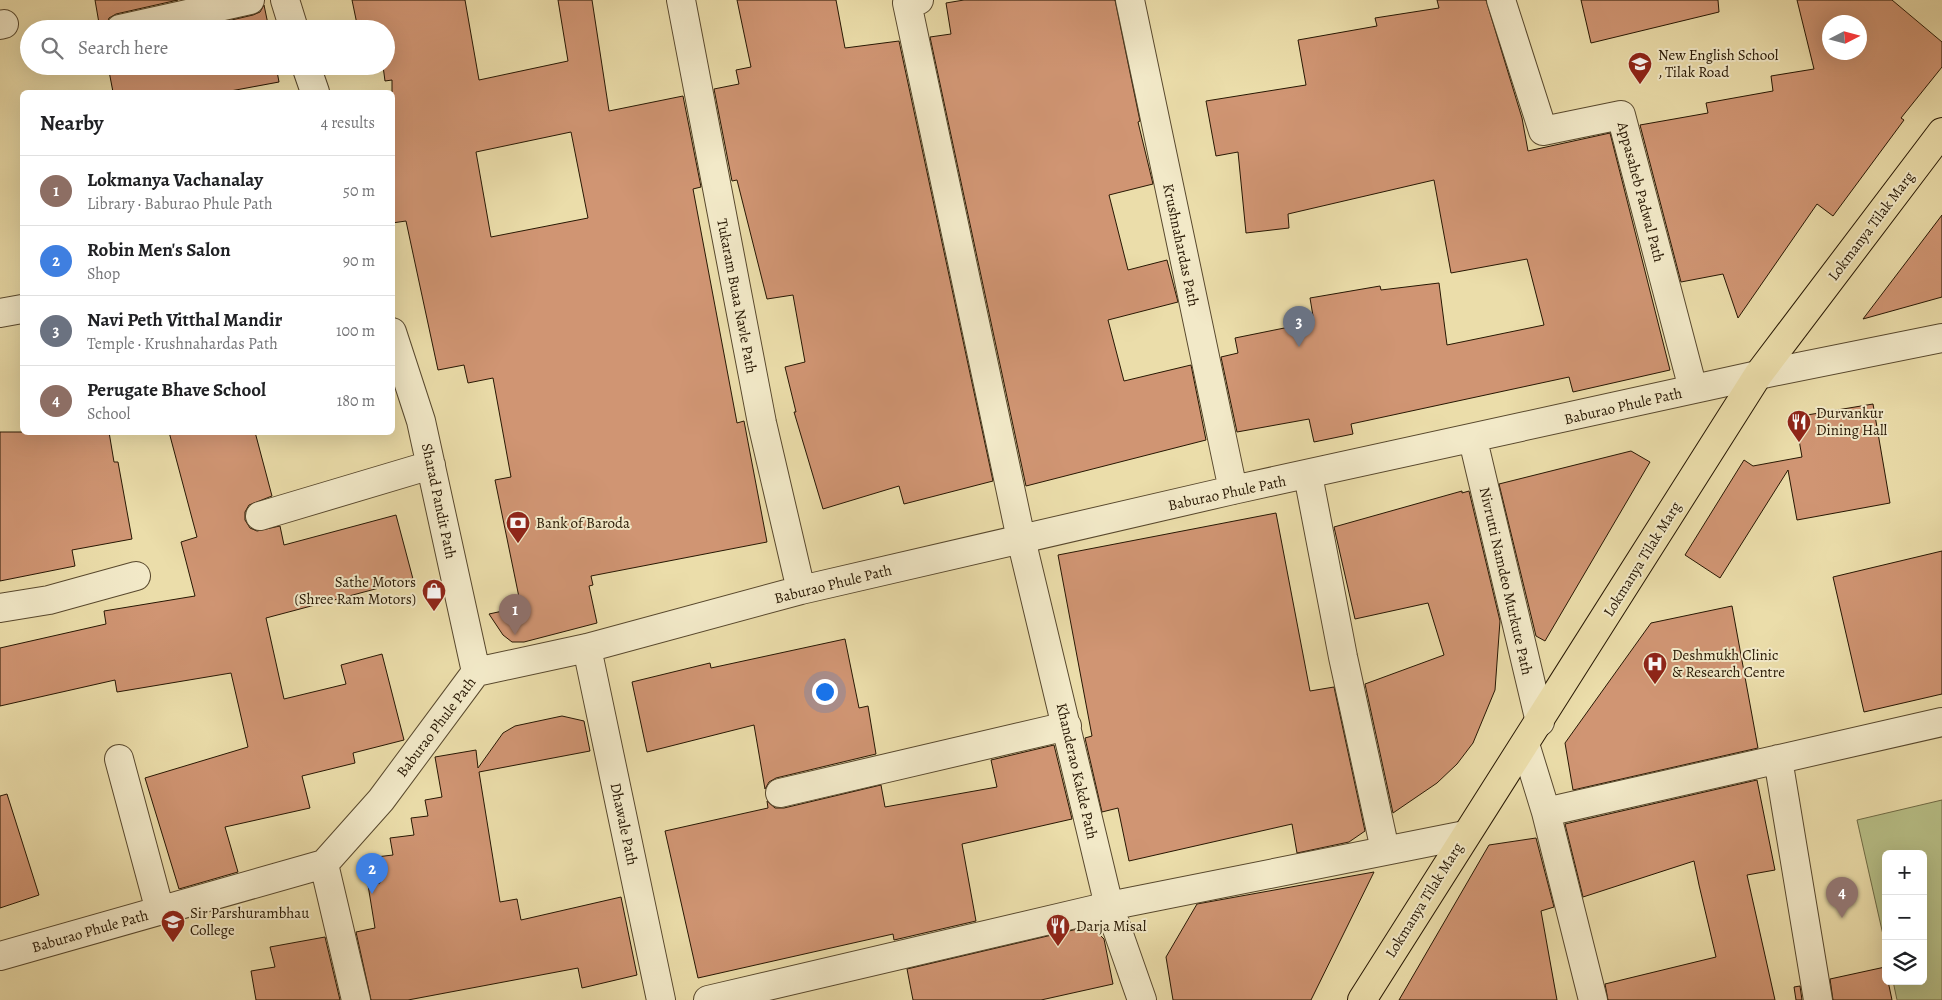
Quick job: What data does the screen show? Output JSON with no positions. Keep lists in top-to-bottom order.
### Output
{
  "streets": {
    "main road": ["Lokmanya Tilak Marg"],
    "street": [
      "Appasaheb Padwal Path",
      "Krushnahardas Path",
      "Tukaram Buaa Navle Path",
      "Baburao Phule Path",
      "Sharad Pandit Path",
      "Nivrutti Namdeo Murkute Path",
      "Khanderao Kakde Path",
      "Dhawale Path"
    ]
  },
  "crossings": [
    ["Appasaheb Padwal Path", "Baburao Phule Path"],
    ["Lokmanya Tilak Marg", "Baburao Phule Path"],
    ["Lokmanya Tilak Marg", "Nivrutti Namdeo Murkute Path"],
    ["Krushnahardas Path", "Baburao Phule Path"],
    ["Tukaram Buaa Navle Path", "Baburao Phule Path"],
    ["Baburao Phule Path", "Sharad Pandit Path"],
    ["Baburao Phule Path", "Nivrutti Namdeo Murkute Path"],
    ["Baburao Phule Path", "Khanderao Kakde Path"],
    ["Baburao Phule Path", "Dhawale Path"]
  ],
  "places": {
    "school or university": ["New English School , Tilak Road", "Sir Parshurambhau College"],
    "restaurant": ["Durvankur Dining Hall", "Darja Misal"],
    "bank": ["Bank of Baroda"],
    "shop": ["Sathe Motors (Shree Ram Motors)"],
    "hospital": ["Deshmukh Clinic & Research Centre"]
  },
  "north": "right",
  "page": {
    "search": "Search here",
    "heading": ["Nearby", "4 results"],
    "list": [
      {
        "mark": "1",
        "name": "Lokmanya Vachanalay",
        "note": "Library · Baburao Phule Path",
        "value": "50 m"
      },
      {
        "mark": "2",
        "name": "Robin Men's Salon",
        "note": "Shop",
        "value": "90 m"
      },
      {
        "mark": "3",
        "name": "Navi Peth Vitthal Mandir",
        "note": "Temple · Krushnahardas Path",
        "value": "100 m"
      },
      {
        "mark": "4",
        "name": "Perugate Bhave School",
        "note": "School",
        "value": "180 m"
      }
    ],
    "pins": [
      "3",
      "1",
      "2",
      "4"
    ],
    "map_buttons": ["+", "−"]
  }
}
